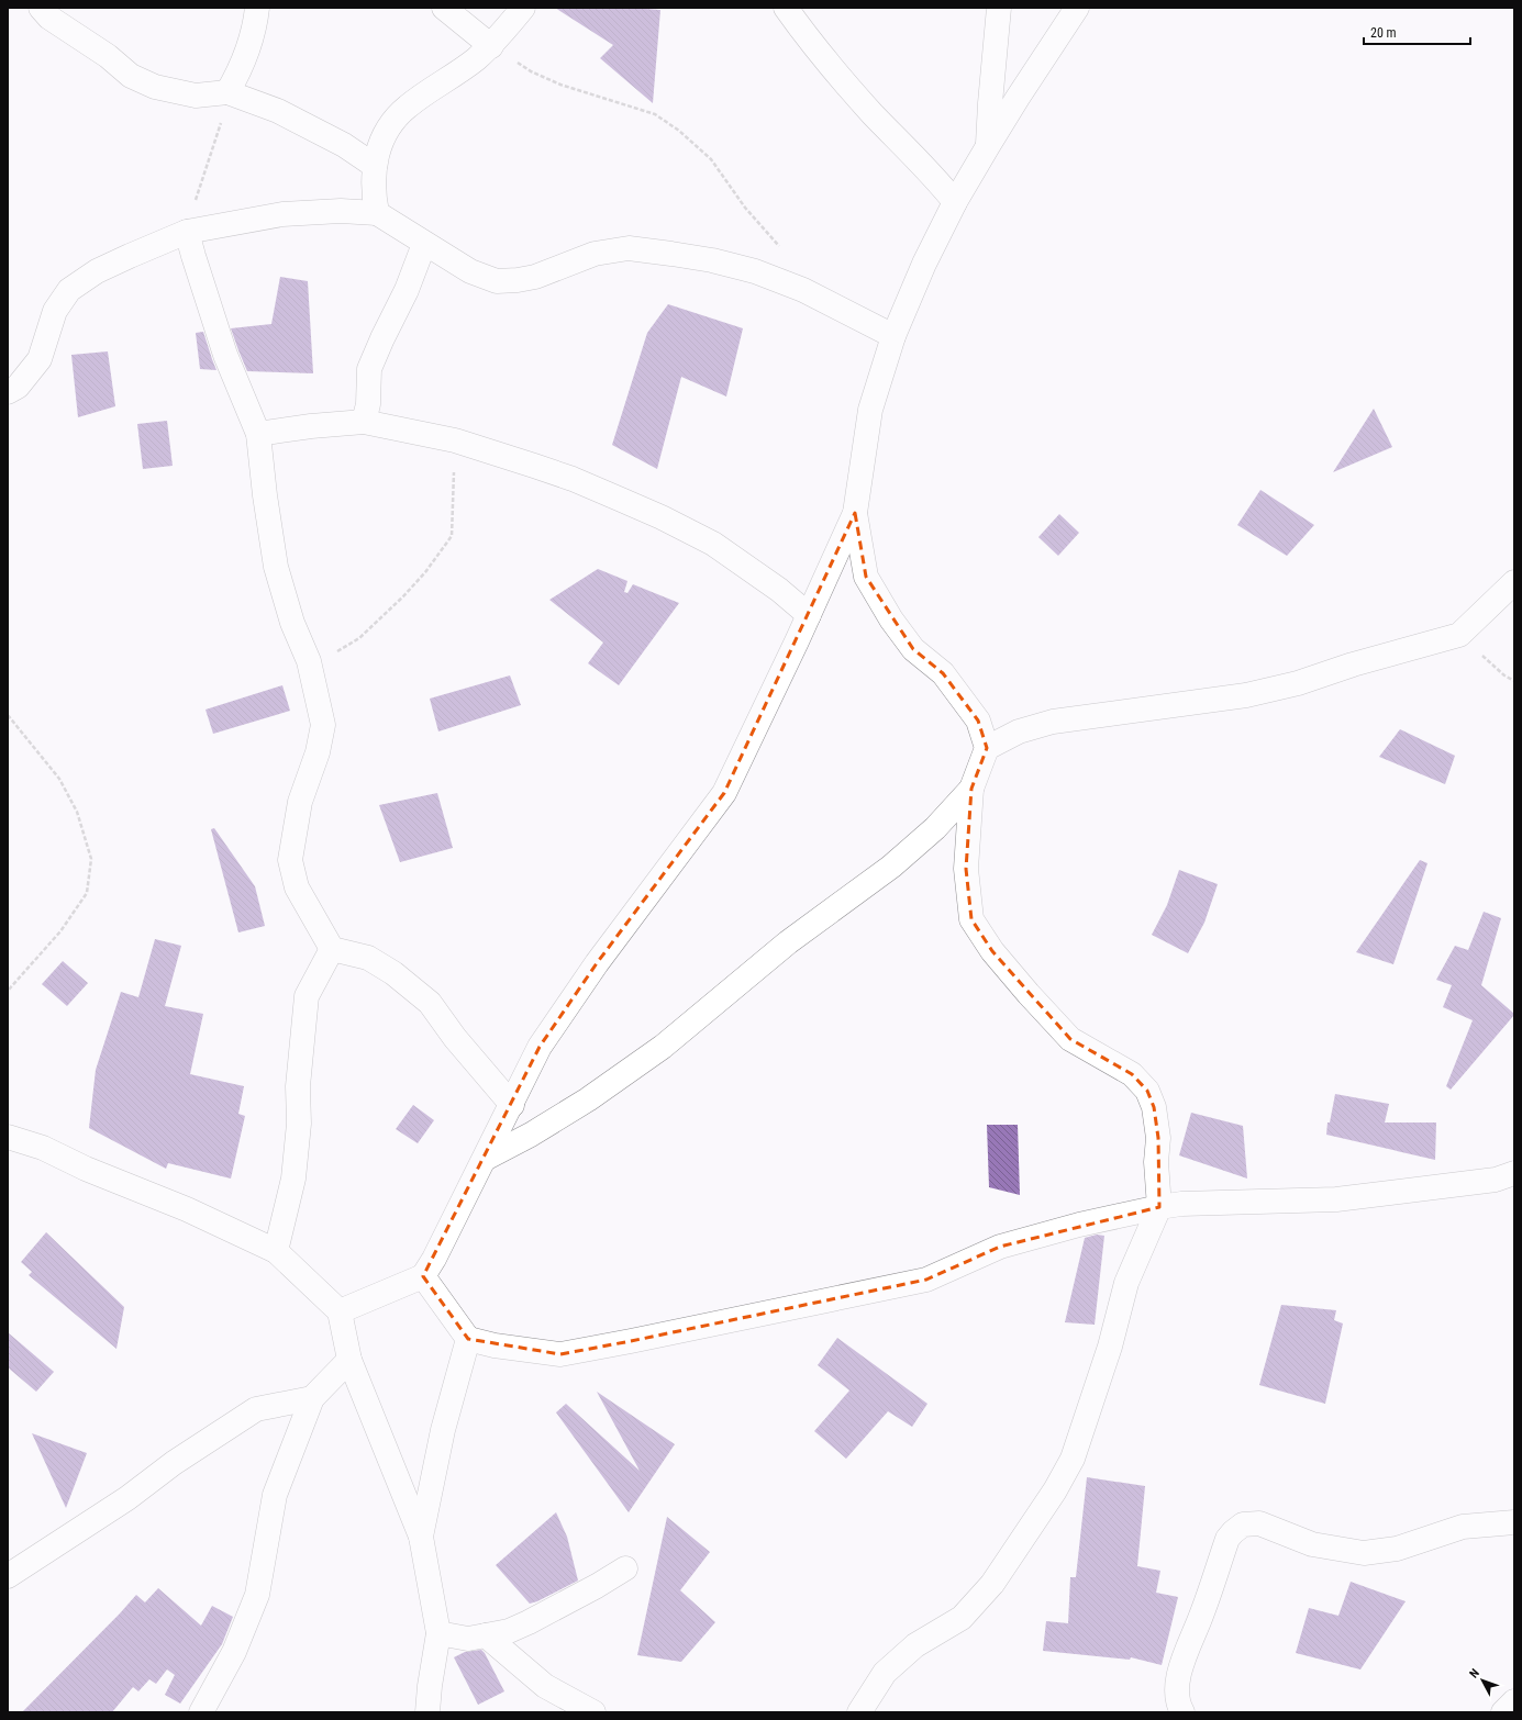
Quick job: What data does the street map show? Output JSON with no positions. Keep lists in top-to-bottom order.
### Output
{
  "scale_bar": "20 m",
  "north": "top left"
}
